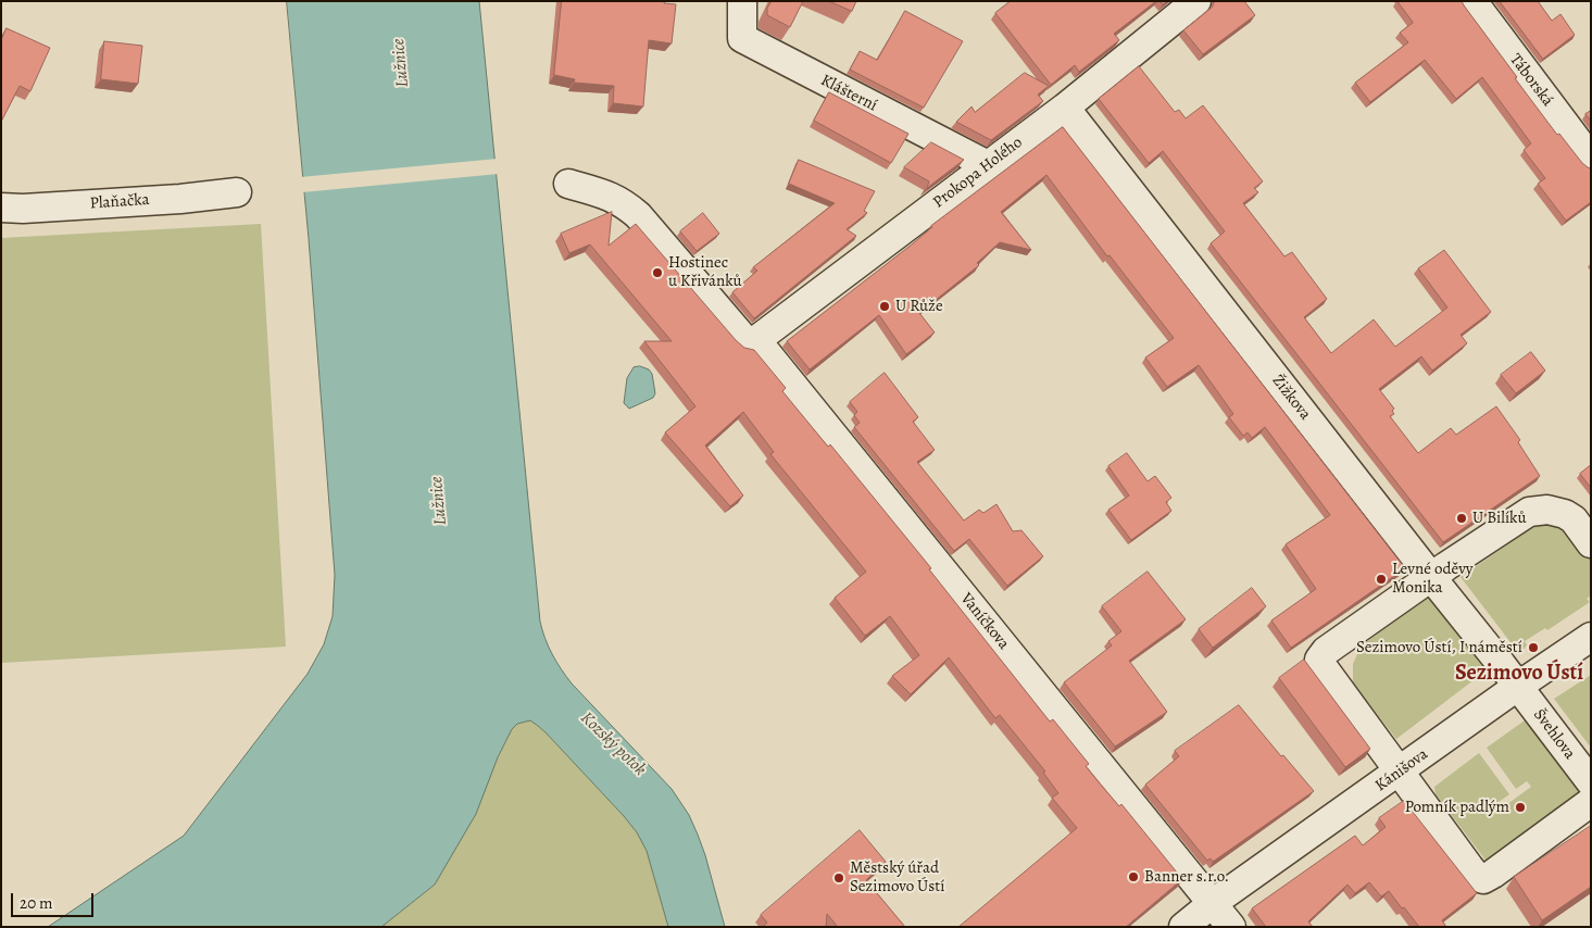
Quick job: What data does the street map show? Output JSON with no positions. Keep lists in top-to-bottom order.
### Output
{
  "streets": {
    "street": [
      "Táborská",
      "Klášterní",
      "Prokopa Holého",
      "Plaňačka",
      "Žižkova",
      "Vaníčkova",
      "Švehlova",
      "Kánišova"
    ]
  },
  "crossings": [
    ["Klášterní", "Prokopa Holého"],
    ["Prokopa Holého", "Žižkova"],
    ["Prokopa Holého", "Vaníčkova"],
    ["Žižkova", "Švehlova"],
    ["Žižkova", "Kánišova"],
    ["Vaníčkova", "Kánišova"],
    ["Švehlova", "Kánišova"]
  ],
  "districts": ["Sezimovo Ústí"],
  "water": ["Lužnice", "Kozský potok"],
  "places": [
    "Hostinec u Křivánků",
    "U Růže",
    "U Bilíků",
    "Levné oděvy Monika",
    "Sezimovo Ústí, I náměstí",
    "Pomník padlým",
    "Banner s.r.o.",
    "Městský úřad Sezimovo Ústí"
  ],
  "scale_bar": "20 m"
}
